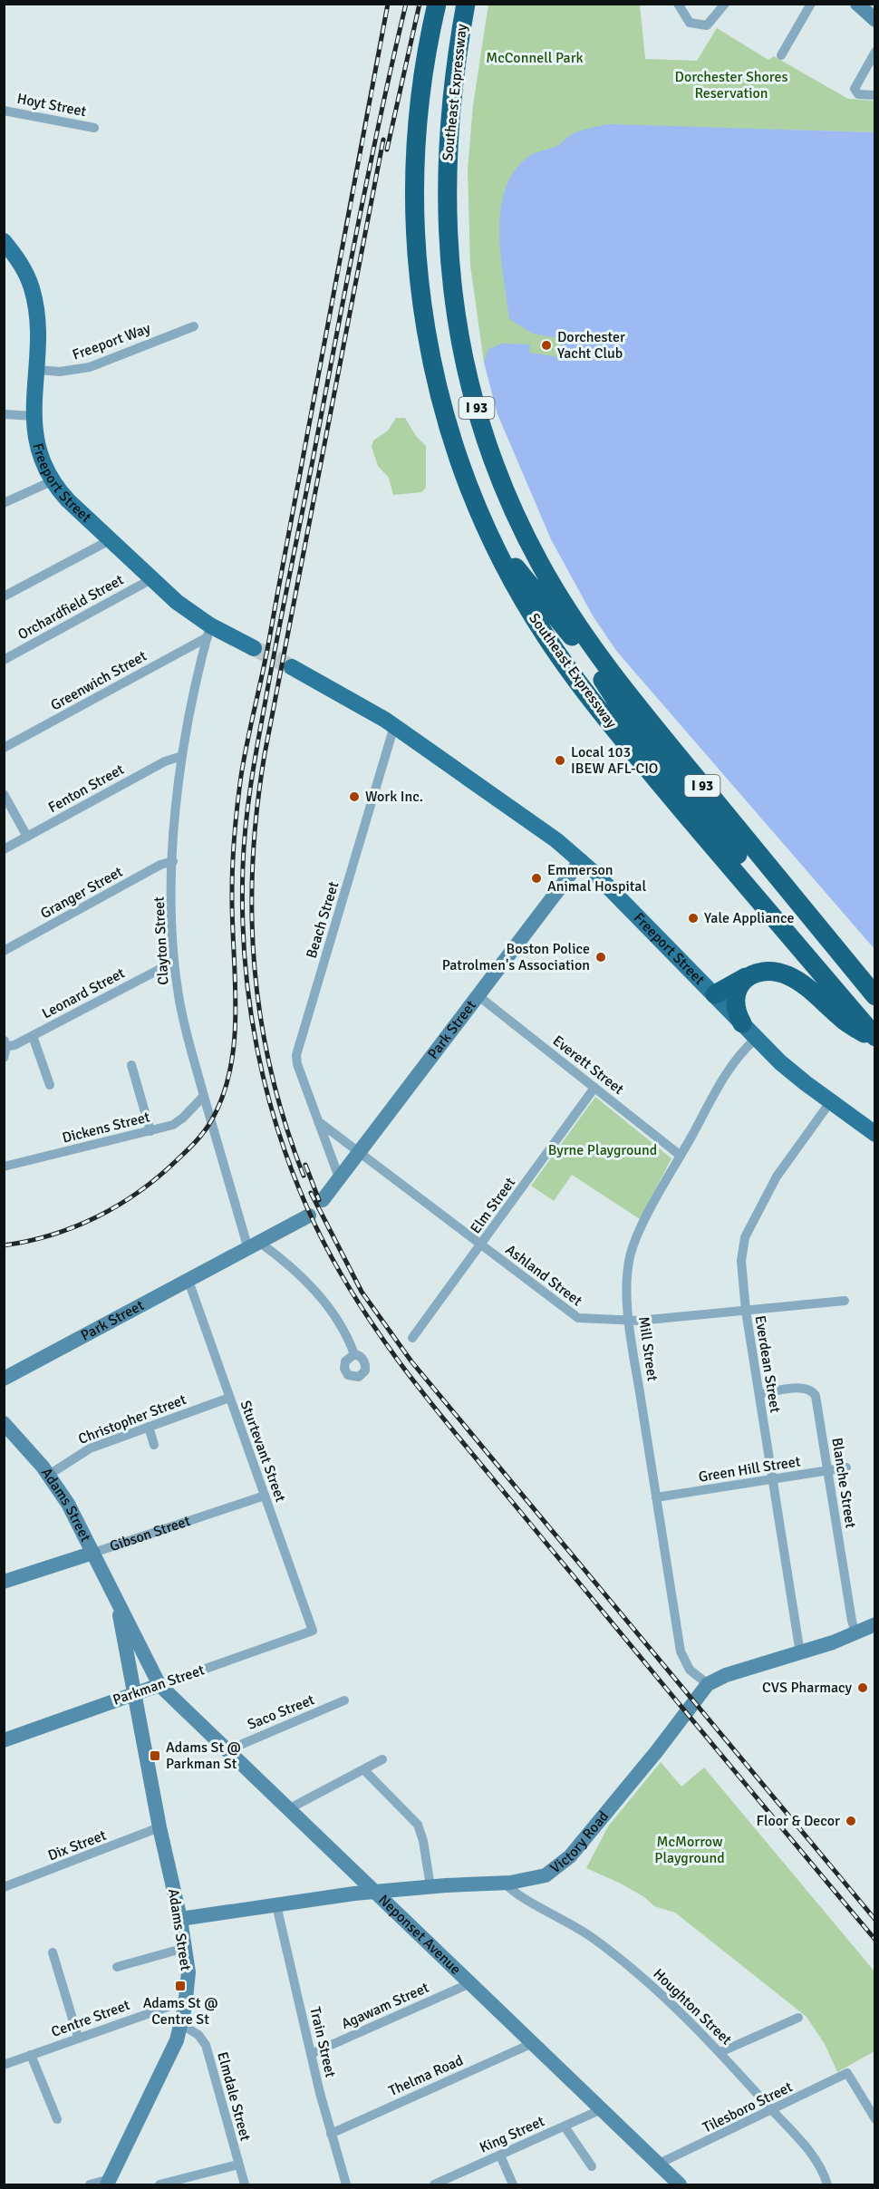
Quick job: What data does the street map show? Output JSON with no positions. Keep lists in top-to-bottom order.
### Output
{
  "streets": {
    "highway": ["Southeast Expressway", "I 93"],
    "main road": [
      "Freeport Street",
      "Park Street",
      "Adams Street",
      "Gibson Street",
      "Parkman Street",
      "Victory Road",
      "Neponset Avenue"
    ],
    "street": [
      "Hoyt Street",
      "Freeport Way",
      "Orchardfield Street",
      "Greenwich Street",
      "Fenton Street",
      "Granger Street",
      "Beach Street",
      "Clayton Street",
      "Leonard Street",
      "Everett Street",
      "Dickens Street",
      "Elm Street",
      "Ashland Street",
      "Mill Street",
      "Everdean Street",
      "Christopher Street",
      "Sturtevant Street",
      "Green Hill Street",
      "Blanche Street",
      "Saco Street",
      "Dix Street",
      "Agawam Street",
      "Houghton Street",
      "Centre Street",
      "Train Street",
      "Thelma Road",
      "Elmdale Street",
      "Tilesboro Street",
      "King Street"
    ]
  },
  "crossings": [
    ["Southeast Expressway", "I 93"],
    ["Freeport Way", "Freeport Street"],
    ["Freeport Street", "Orchardfield Street"],
    ["Freeport Street", "Greenwich Street"],
    ["Freeport Street", "Beach Street"],
    ["Freeport Street", "Clayton Street"],
    ["Freeport Street", "Park Street"],
    ["Freeport Street", "Mill Street"],
    ["Freeport Street", "Everdean Street"],
    ["Greenwich Street", "Clayton Street"],
    ["Fenton Street", "Clayton Street"],
    ["Granger Street", "Clayton Street"],
    ["Beach Street", "Park Street"],
    ["Clayton Street", "Leonard Street"],
    ["Clayton Street", "Park Street"],
    ["Clayton Street", "Dickens Street"],
    ["Park Street", "Everett Street"],
    ["Park Street", "Ashland Street"],
    ["Park Street", "Sturtevant Street"],
    ["Everett Street", "Elm Street"],
    ["Everett Street", "Mill Street"],
    ["Elm Street", "Ashland Street"],
    ["Ashland Street", "Mill Street"],
    ["Ashland Street", "Everdean Street"],
    ["Mill Street", "Green Hill Street"],
    ["Mill Street", "Victory Road"],
    ["Everdean Street", "Green Hill Street"],
    ["Everdean Street", "Blanche Street"],
    ["Everdean Street", "Victory Road"],
    ["Christopher Street", "Sturtevant Street"],
    ["Christopher Street", "Adams Street"],
    ["Sturtevant Street", "Gibson Street"],
    ["Sturtevant Street", "Parkman Street"],
    ["Green Hill Street", "Blanche Street"],
    ["Blanche Street", "Victory Road"],
    ["Adams Street", "Gibson Street"],
    ["Adams Street", "Parkman Street"],
    ["Adams Street", "Victory Road"],
    ["Adams Street", "Dix Street"],
    ["Adams Street", "Neponset Avenue"],
    ["Adams Street", "Centre Street"],
    ["Adams Street", "Elmdale Street"],
    ["Parkman Street", "Neponset Avenue"],
    ["Saco Street", "Neponset Avenue"],
    ["Victory Road", "Neponset Avenue"],
    ["Victory Road", "Houghton Street"],
    ["Victory Road", "Train Street"],
    ["Neponset Avenue", "Agawam Street"],
    ["Neponset Avenue", "Thelma Road"],
    ["Neponset Avenue", "Tilesboro Street"],
    ["Neponset Avenue", "King Street"],
    ["Agawam Street", "Train Street"],
    ["Houghton Street", "Tilesboro Street"],
    ["Train Street", "Thelma Road"]
  ],
  "parks": [
    "McConnell Park",
    "Dorchester Shores Reservation",
    "Byrne Playground",
    "McMorrow Playground"
  ],
  "places": {
    "other": [
      "Dorchester Yacht Club",
      "Local 103 IBEW AFL-CIO",
      "Work Inc.",
      "Emmerson Animal Hospital",
      "Yale Appliance",
      "Boston Police Patrolmen's Association",
      "CVS Pharmacy",
      "Floor & Decor"
    ],
    "transit": ["Adams St @ Parkman St", "Adams St @ Centre St"]
  }
}
